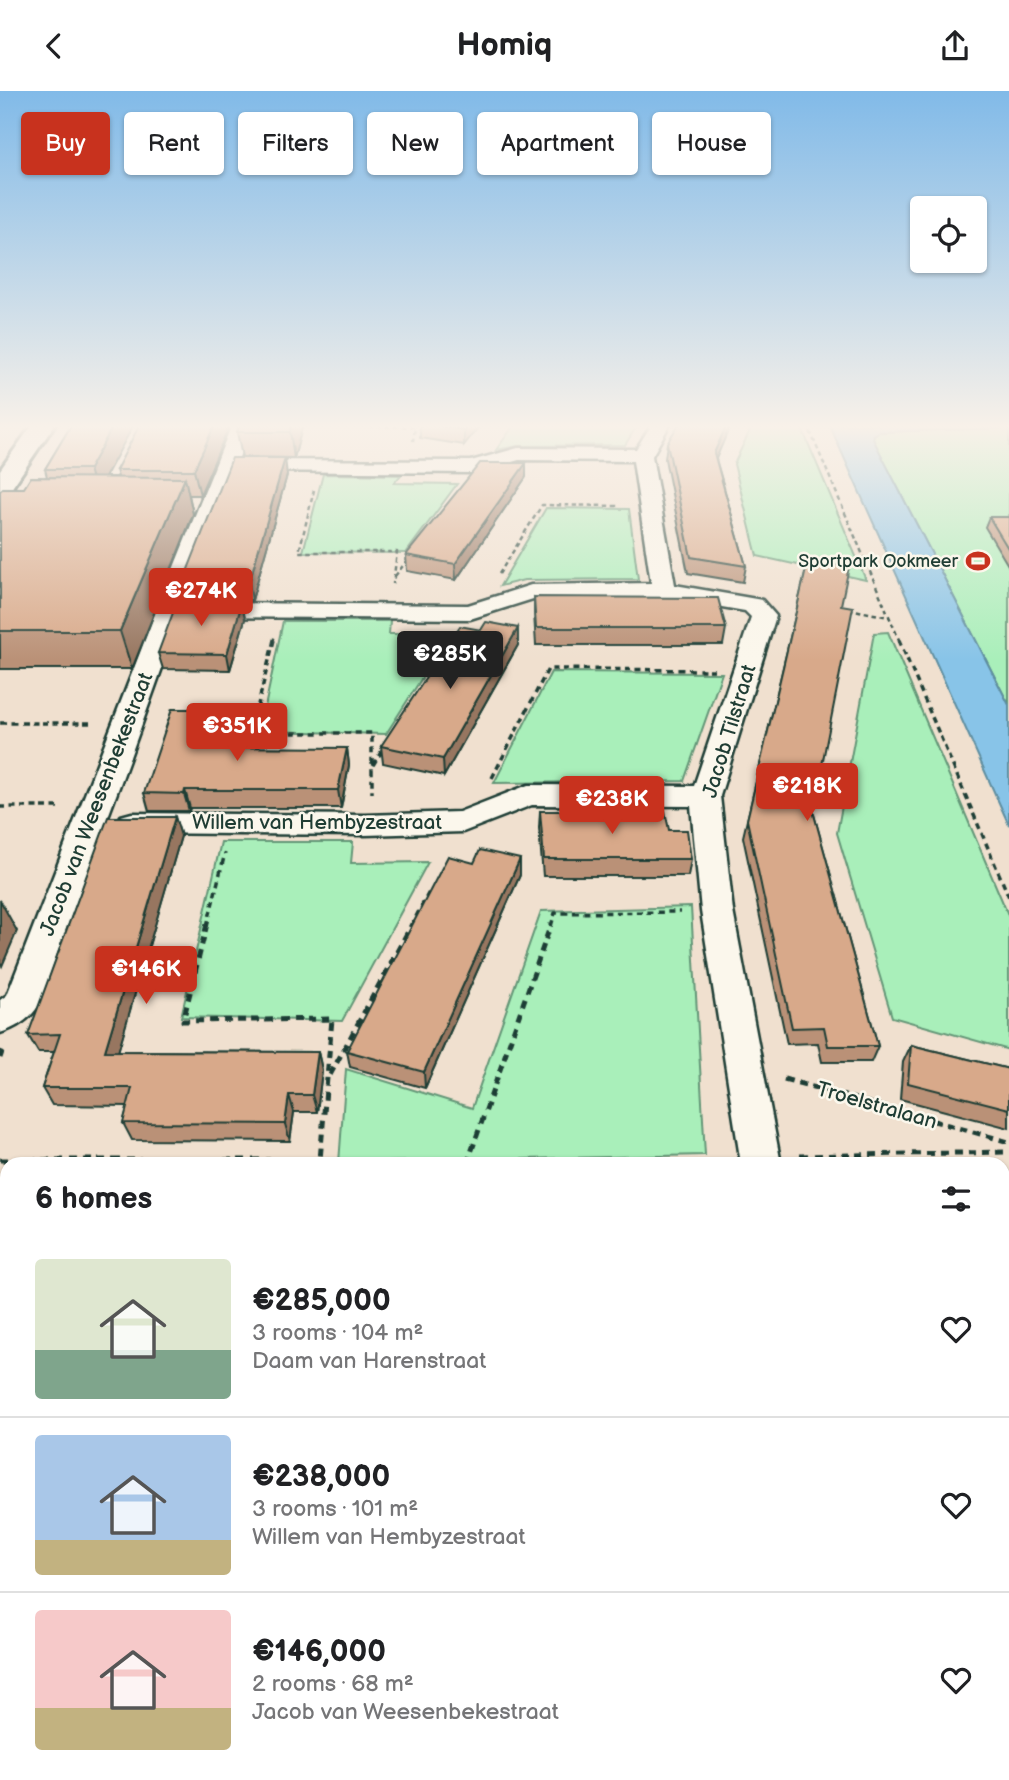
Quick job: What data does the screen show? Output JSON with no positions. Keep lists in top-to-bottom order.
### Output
{
  "streets": {
    "street": ["Jacob Tilstraat", "Jacob van Weesenbekestraat", "Willem van Hembyzestraat"],
    "path": ["Troelstralaan"]
  },
  "crossings": [
    ["Jacob Tilstraat", "Willem van Hembyzestraat"],
    ["Jacob Tilstraat", "Troelstralaan"],
    ["Jacob van Weesenbekestraat", "Willem van Hembyzestraat"]
  ],
  "places": {
    "sports": ["Sportpark Ookmeer"]
  },
  "page": {
    "header": "Homiq",
    "chip": [
      "Buy",
      "Rent",
      "Filters",
      "New",
      "Apartment",
      "House"
    ],
    "price": [
      "€274K",
      "€285K",
      "€351K",
      "€218K",
      "€238K",
      "€146K"
    ],
    "heading": "6 homes",
    "list": [
      {
        "name": "€285,000",
        "note": "3 rooms · 104 m² · Daam van Harenstraat"
      },
      {
        "name": "€238,000",
        "note": "3 rooms · 101 m² · Willem van Hembyzestraat"
      },
      {
        "name": "€146,000",
        "note": "2 rooms · 68 m² · Jacob van Weesenbekestraat"
      }
    ]
  }
}
